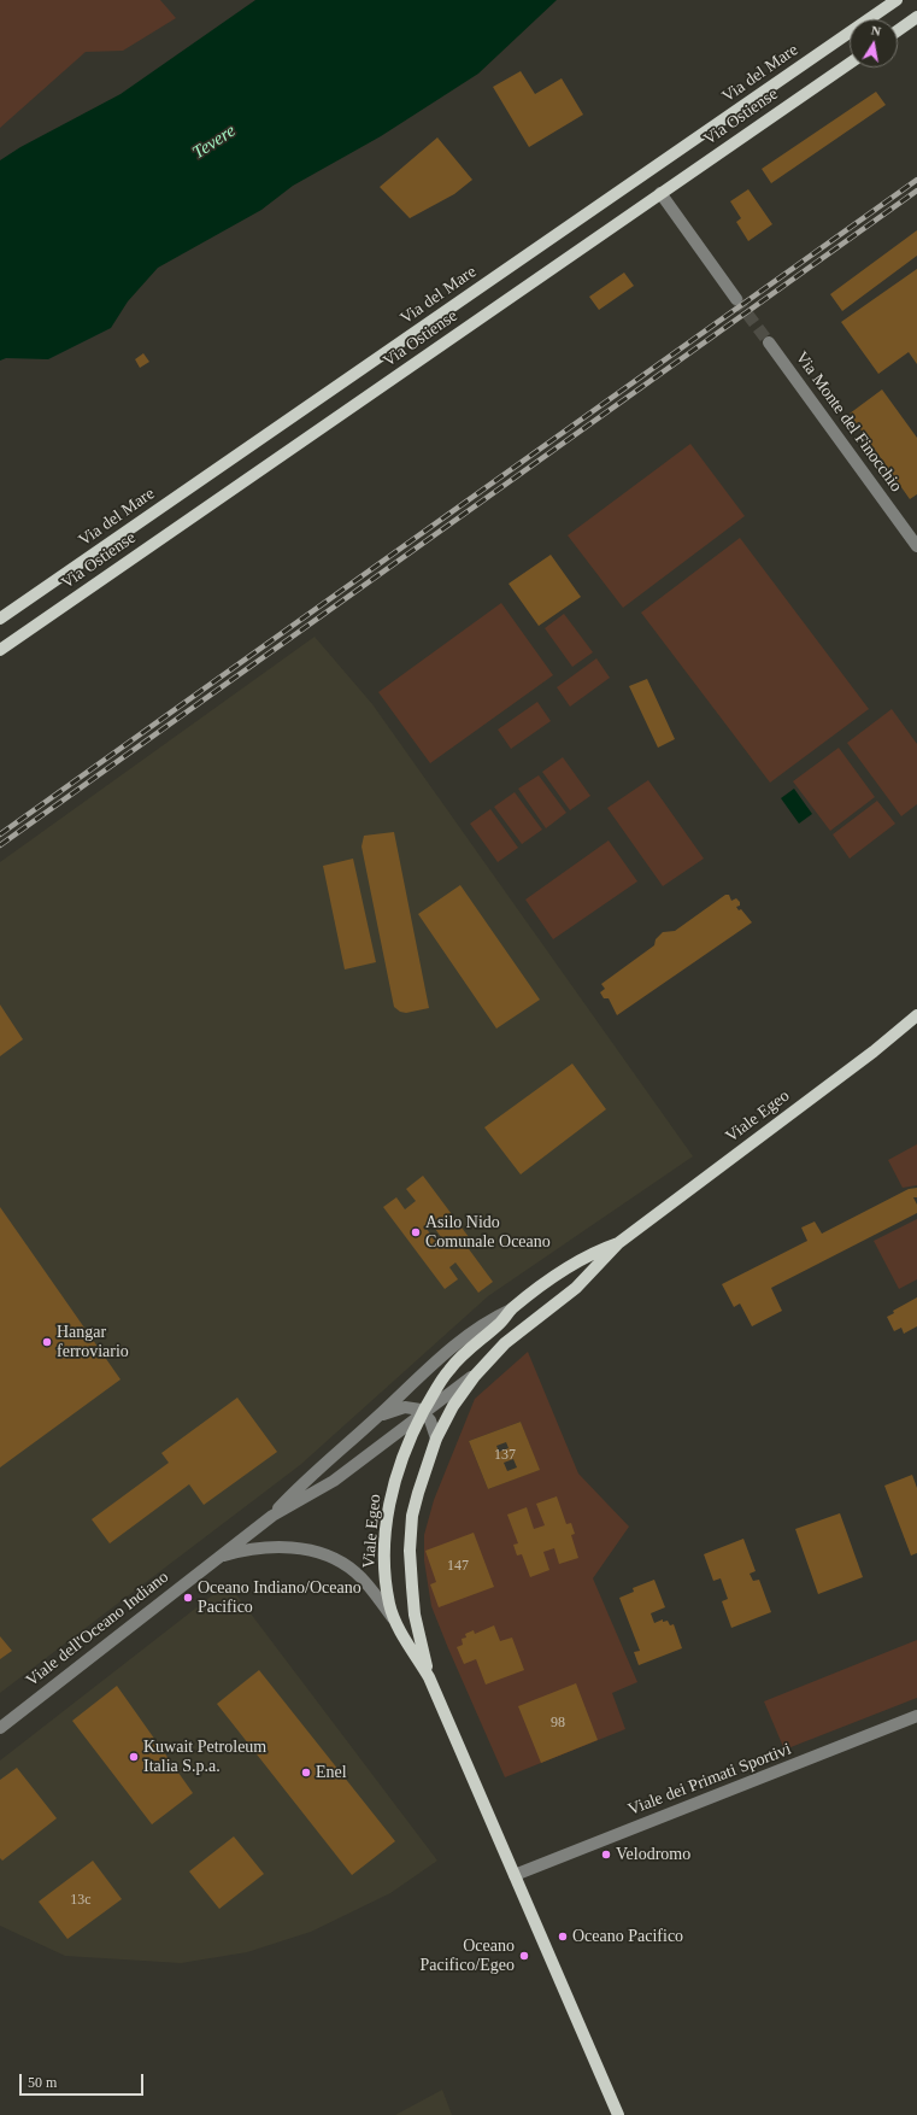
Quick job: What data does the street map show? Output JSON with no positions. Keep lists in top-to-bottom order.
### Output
{
  "streets": {
    "main road": ["Via del Mare", "Via Ostiense", "Viale Egeo"],
    "street": ["Via Monte del Finocchio", "Viale dell'Oceano Indiano", "Viale dei Primati Sportivi"]
  },
  "crossings": [
    ["Viale Egeo", "Viale dell'Oceano Indiano"],
    ["Viale Egeo", "Viale dei Primati Sportivi"]
  ],
  "water": ["Tevere"],
  "places": [
    "Asilo Nido Comunale Oceano",
    "Hangar ferroviario",
    "Oceano Indiano/Oceano Pacifico",
    "Kuwait Petroleum Italia S.p.a.",
    "Enel",
    "Velodromo",
    "Oceano Pacifico",
    "Oceano Pacifico/Egeo"
  ],
  "house_numbers": [
    "137",
    "147",
    "98",
    "13с"
  ],
  "scale_bar": "50 m",
  "north": "top"
}
